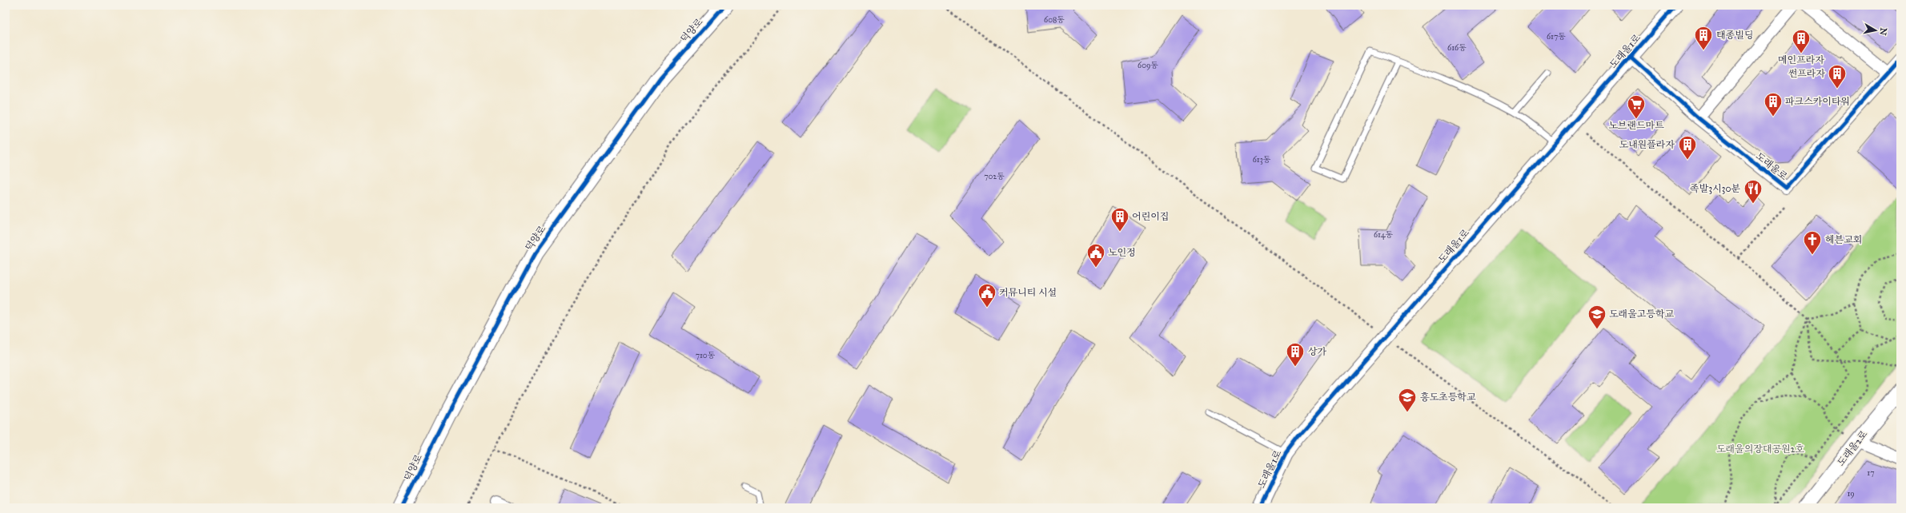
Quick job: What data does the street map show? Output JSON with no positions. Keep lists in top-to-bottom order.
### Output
{
  "streets": {
    "main road": ["덕양로"],
    "street": ["도래울1로", "도래울로", "도래울2로"]
  },
  "crossings": [
    ["도래울1로", "도래울로"]
  ],
  "parks": ["도래울의장대공원2호"],
  "places": {
    "building": [
      "태종빌딩",
      "메인프라자",
      "썬프라자",
      "파크스카이타워",
      "도내원플라자",
      "어린이집",
      "상가"
    ],
    "supermarket": ["노브랜드마트"],
    "restaurant": ["족발3시30분"],
    "church": ["헤븐교회"],
    "public building": ["노인정", "커뮤니티 시설"],
    "school or university": ["도래울고등학교", "흥도초등학교"]
  },
  "house_numbers": [
    "608동",
    "617동",
    "616동",
    "609동",
    "613동",
    "702동",
    "614동",
    "710동",
    "17",
    "19"
  ],
  "north": "right"
}
